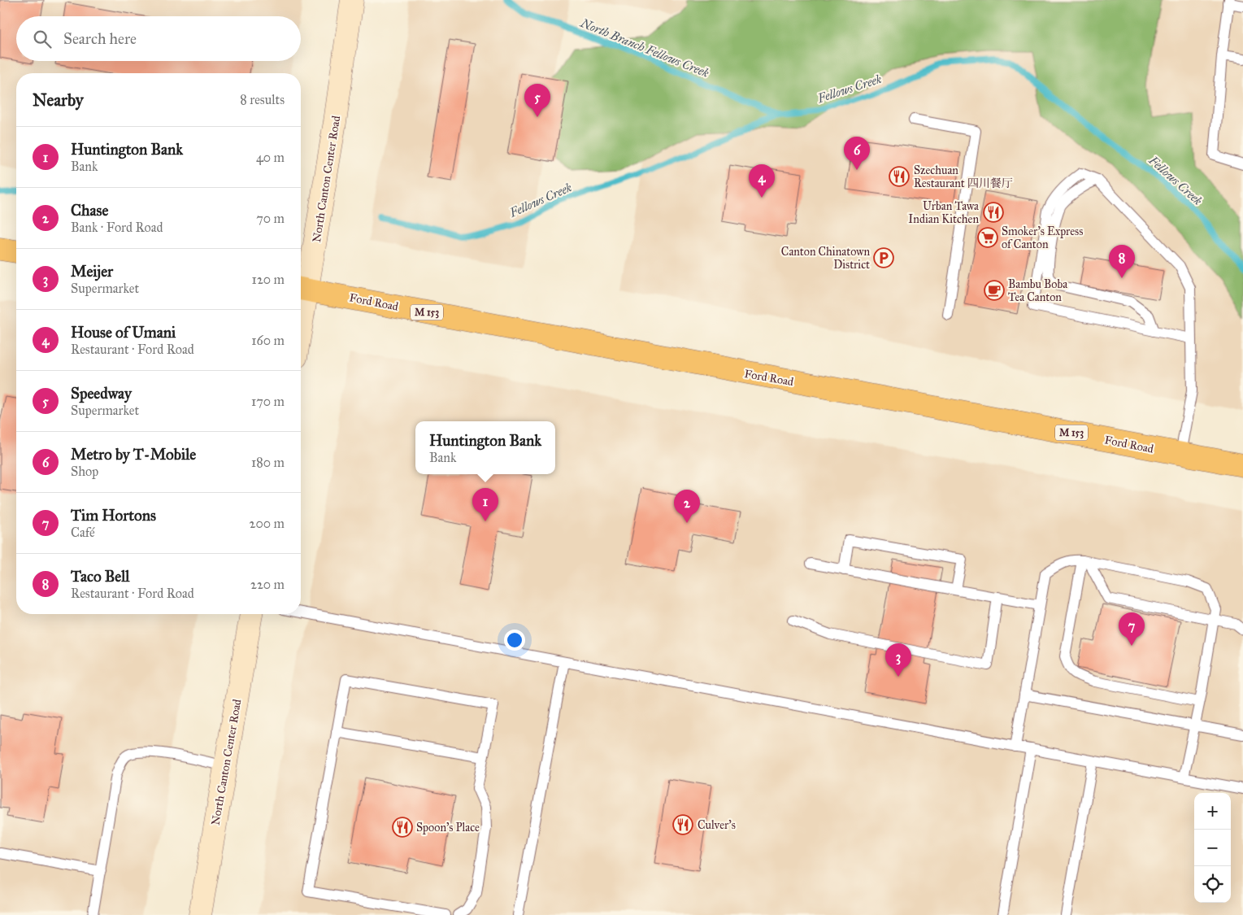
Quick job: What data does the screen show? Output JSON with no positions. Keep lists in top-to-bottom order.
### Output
{
  "streets": {
    "main road": ["North Canton Center Road", "Ford Road", "M 153"]
  },
  "crossings": [
    ["North Canton Center Road", "Ford Road"]
  ],
  "water": ["North Branch Fellows Creek", "Fellows Creek"],
  "places": {
    "restaurant": [
      "Szechuan Restaurant 四川餐厅",
      "Urban Tawa Indian Kitchen",
      "Culver's",
      "Spoon's Place"
    ],
    "supermarket": ["Smoker's Express of Canton"],
    "parking": ["Canton Chinatown District"],
    "cafe": ["Bambu Boba Tea Canton"]
  },
  "page": {
    "search": "Search here",
    "heading": ["Nearby", "8 results"],
    "pins": [
      "5",
      "6",
      "4",
      "8",
      "1",
      "2",
      "7",
      "3"
    ],
    "list": [
      {
        "mark": "1",
        "name": "Huntington Bank",
        "note": "Bank",
        "value": "40 m"
      },
      {
        "mark": "2",
        "name": "Chase",
        "note": "Bank · Ford Road",
        "value": "70 m"
      },
      {
        "mark": "3",
        "name": "Meijer",
        "note": "Supermarket",
        "value": "120 m"
      },
      {
        "mark": "4",
        "name": "House of Umani",
        "note": "Restaurant · Ford Road",
        "value": "160 m"
      },
      {
        "mark": "5",
        "name": "Speedway",
        "note": "Supermarket",
        "value": "170 m"
      },
      {
        "mark": "6",
        "name": "Metro by T-Mobile",
        "note": "Shop",
        "value": "180 m"
      },
      {
        "mark": "7",
        "name": "Tim Hortons",
        "note": "Café",
        "value": "200 m"
      },
      {
        "mark": "8",
        "name": "Taco Bell",
        "note": "Restaurant · Ford Road",
        "value": "220 m"
      }
    ],
    "popup": ["Huntington Bank", "Bank"],
    "map_buttons": ["+", "−"]
  }
}
